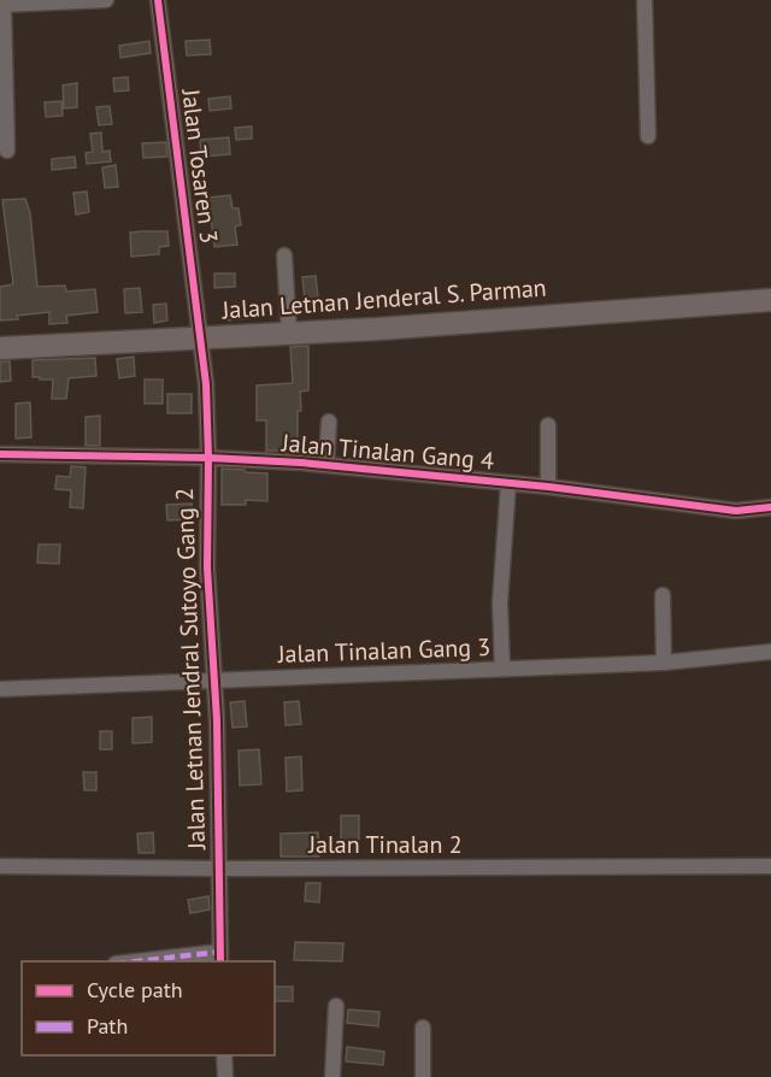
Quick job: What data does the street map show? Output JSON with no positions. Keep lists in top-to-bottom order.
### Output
{
  "streets": {
    "main road": ["Jalan Letnan Jenderal S. Parman"],
    "street": [
      "Jalan Tosaren 3",
      "Jalan Tinalan Gang 4",
      "Jalan Tinalan Gang 3",
      "Jalan Letnan Jendral Sutoyo Gang 2",
      "Jalan Tinalan 2"
    ]
  },
  "crossings": [
    ["Jalan Tosaren 3", "Jalan Letnan Jenderal S. Parman"],
    ["Jalan Tosaren 3", "Jalan Letnan Jendral Sutoyo Gang 2"],
    ["Jalan Letnan Jenderal S. Parman", "Jalan Letnan Jendral Sutoyo Gang 2"],
    ["Jalan Tinalan Gang 4", "Jalan Letnan Jendral Sutoyo Gang 2"],
    ["Jalan Tinalan Gang 3", "Jalan Letnan Jendral Sutoyo Gang 2"],
    ["Jalan Letnan Jendral Sutoyo Gang 2", "Jalan Tinalan 2"]
  ],
  "legend": ["Cycle path", "Path"]
}
